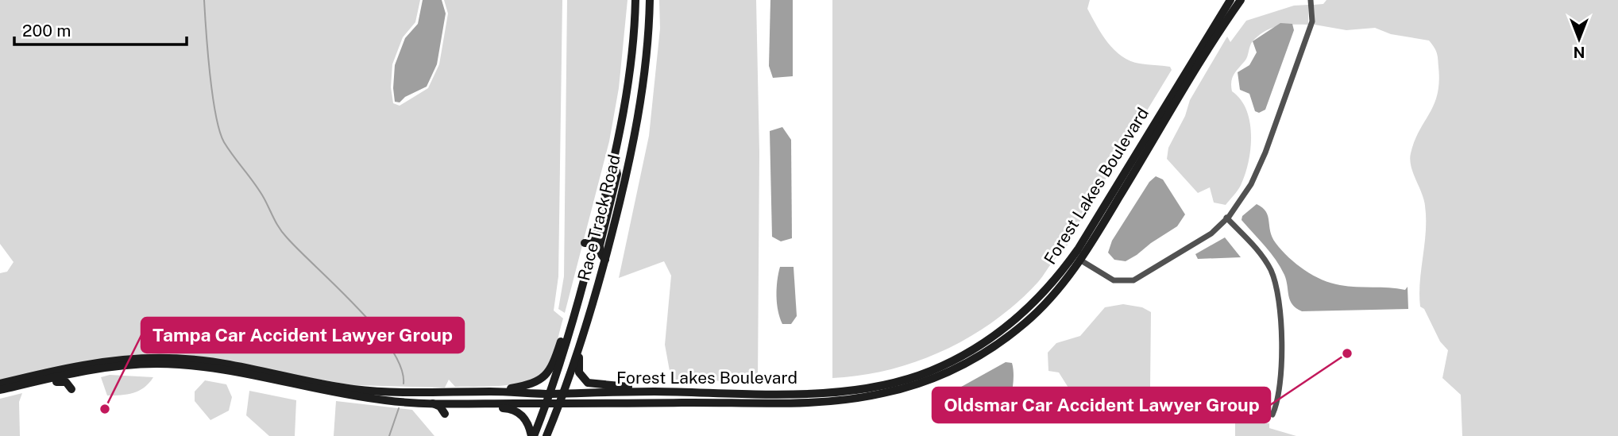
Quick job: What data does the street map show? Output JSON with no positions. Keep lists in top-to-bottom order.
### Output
{
  "streets": {
    "main road": ["Forest Lakes Boulevard", "Race Track Road"]
  },
  "crossings": [
    ["Forest Lakes Boulevard", "Race Track Road"]
  ],
  "places": ["Oldsmar Car Accident Lawyer Group", "Tampa Car Accident Lawyer Group"],
  "scale_bar": "200 m",
  "north": "bottom"
}
